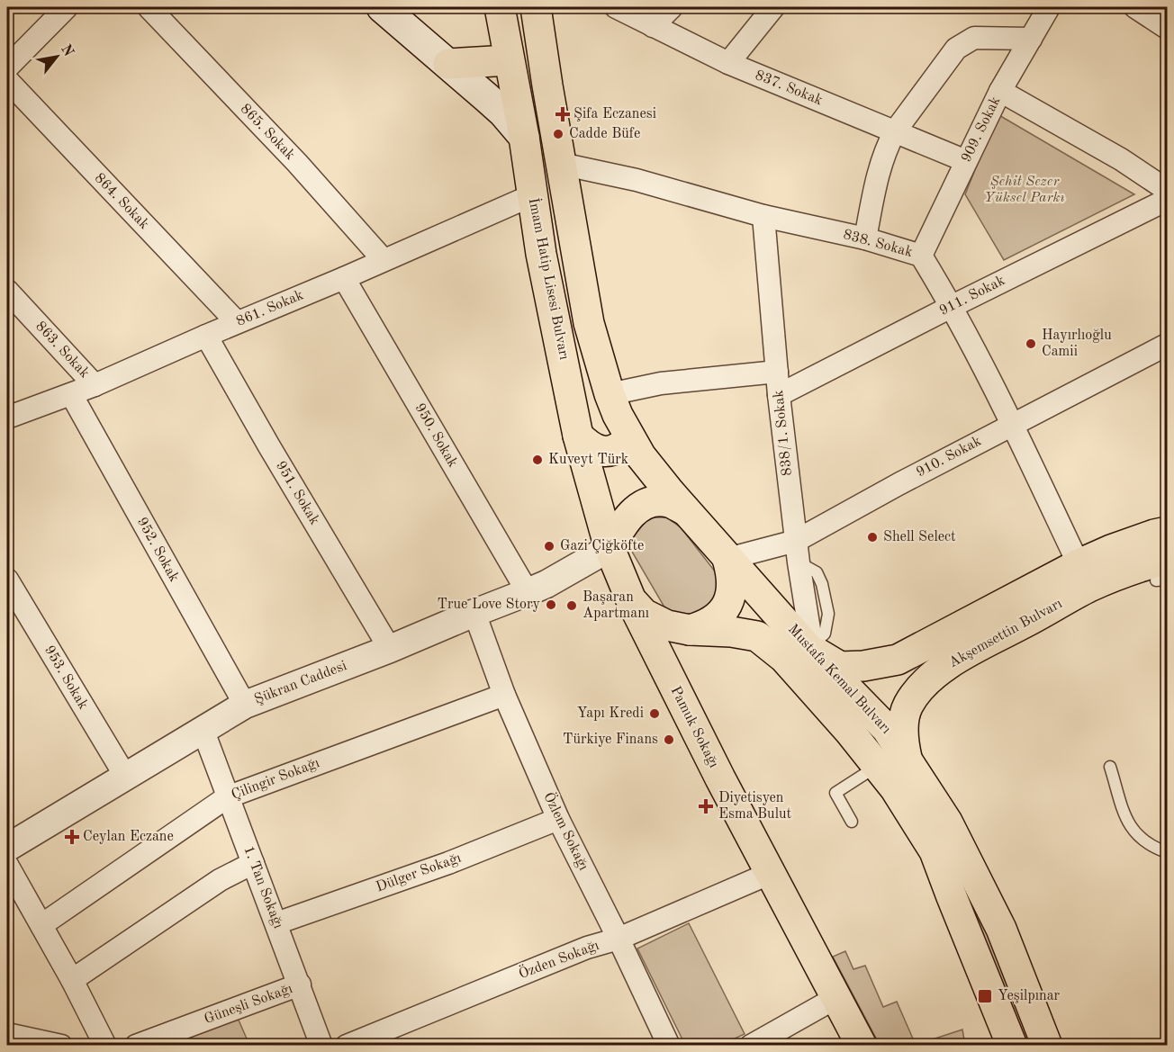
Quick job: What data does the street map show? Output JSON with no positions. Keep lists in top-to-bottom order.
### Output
{
  "streets": {
    "main road": [
      "İmam Hatip Lisesi Bulvarı",
      "Akşemsettin Bulvarı",
      "Mustafa Kemal Bulvarı",
      "Pamuk Sokağı"
    ],
    "street": [
      "837. Sokak",
      "909. Sokak",
      "865. Sokak",
      "864. Sokak",
      "838. Sokak",
      "911. Sokak",
      "861. Sokak",
      "863. Sokak",
      "838/1. Sokak",
      "950. Sokak",
      "910. Sokak",
      "951. Sokak",
      "952. Sokak",
      "953. Sokak",
      "Şükran Caddesi",
      "Çilingir Sokağı",
      "Özlem Sokağı",
      "Dülger Sokağı",
      "1. Tan Sokağı",
      "Özden Sokağı",
      "Güneşli Sokağı"
    ]
  },
  "crossings": [
    ["837. Sokak", "909. Sokak"],
    ["909. Sokak", "838. Sokak"],
    ["865. Sokak", "861. Sokak"],
    ["864. Sokak", "861. Sokak"],
    ["838. Sokak", "911. Sokak"],
    ["838. Sokak", "838/1. Sokak"],
    ["838. Sokak", "910. Sokak"],
    ["838. Sokak", "Akşemsettin Bulvarı"],
    ["İmam Hatip Lisesi Bulvarı", "861. Sokak"],
    ["İmam Hatip Lisesi Bulvarı", "910. Sokak"],
    ["İmam Hatip Lisesi Bulvarı", "Mustafa Kemal Bulvarı"],
    ["İmam Hatip Lisesi Bulvarı", "Şükran Caddesi"],
    ["İmam Hatip Lisesi Bulvarı", "Pamuk Sokağı"],
    ["911. Sokak", "838/1. Sokak"],
    ["861. Sokak", "863. Sokak"],
    ["861. Sokak", "950. Sokak"],
    ["861. Sokak", "951. Sokak"],
    ["861. Sokak", "952. Sokak"],
    ["838/1. Sokak", "910. Sokak"],
    ["838/1. Sokak", "Mustafa Kemal Bulvarı"],
    ["950. Sokak", "Şükran Caddesi"],
    ["910. Sokak", "Mustafa Kemal Bulvarı"],
    ["910. Sokak", "Şükran Caddesi"],
    ["910. Sokak", "Pamuk Sokağı"],
    ["951. Sokak", "Şükran Caddesi"],
    ["952. Sokak", "Şükran Caddesi"],
    ["Akşemsettin Bulvarı", "Mustafa Kemal Bulvarı"],
    ["953. Sokak", "Şükran Caddesi"],
    ["Mustafa Kemal Bulvarı", "Şükran Caddesi"],
    ["Mustafa Kemal Bulvarı", "Pamuk Sokağı"],
    ["Şükran Caddesi", "Pamuk Sokağı"],
    ["Şükran Caddesi", "Özlem Sokağı"],
    ["Şükran Caddesi", "1. Tan Sokağı"],
    ["Pamuk Sokağı", "Özden Sokağı"],
    ["Çilingir Sokağı", "Özlem Sokağı"],
    ["Çilingir Sokağı", "1. Tan Sokağı"],
    ["Özlem Sokağı", "Dülger Sokağı"],
    ["Özlem Sokağı", "Özden Sokağı"],
    ["Dülger Sokağı", "1. Tan Sokağı"],
    ["1. Tan Sokağı", "Güneşli Sokağı"]
  ],
  "parks": ["Şehit Sezer Yüksel Parkı"],
  "places": {
    "health": ["Şifa Eczanesi", "Diyetisyen Esma Bulut", "Ceylan Eczane"],
    "other": [
      "Cadde Büfe",
      "Hayırlıoğlu Camii",
      "Kuveyt Türk",
      "Shell Select",
      "Gazi Çiğköfte",
      "True Love Story",
      "Başaran Apartmanı",
      "Yapı Kredi",
      "Türkiye Finans"
    ],
    "transit": ["Yeşilpınar"]
  },
  "north": "top right"
}
